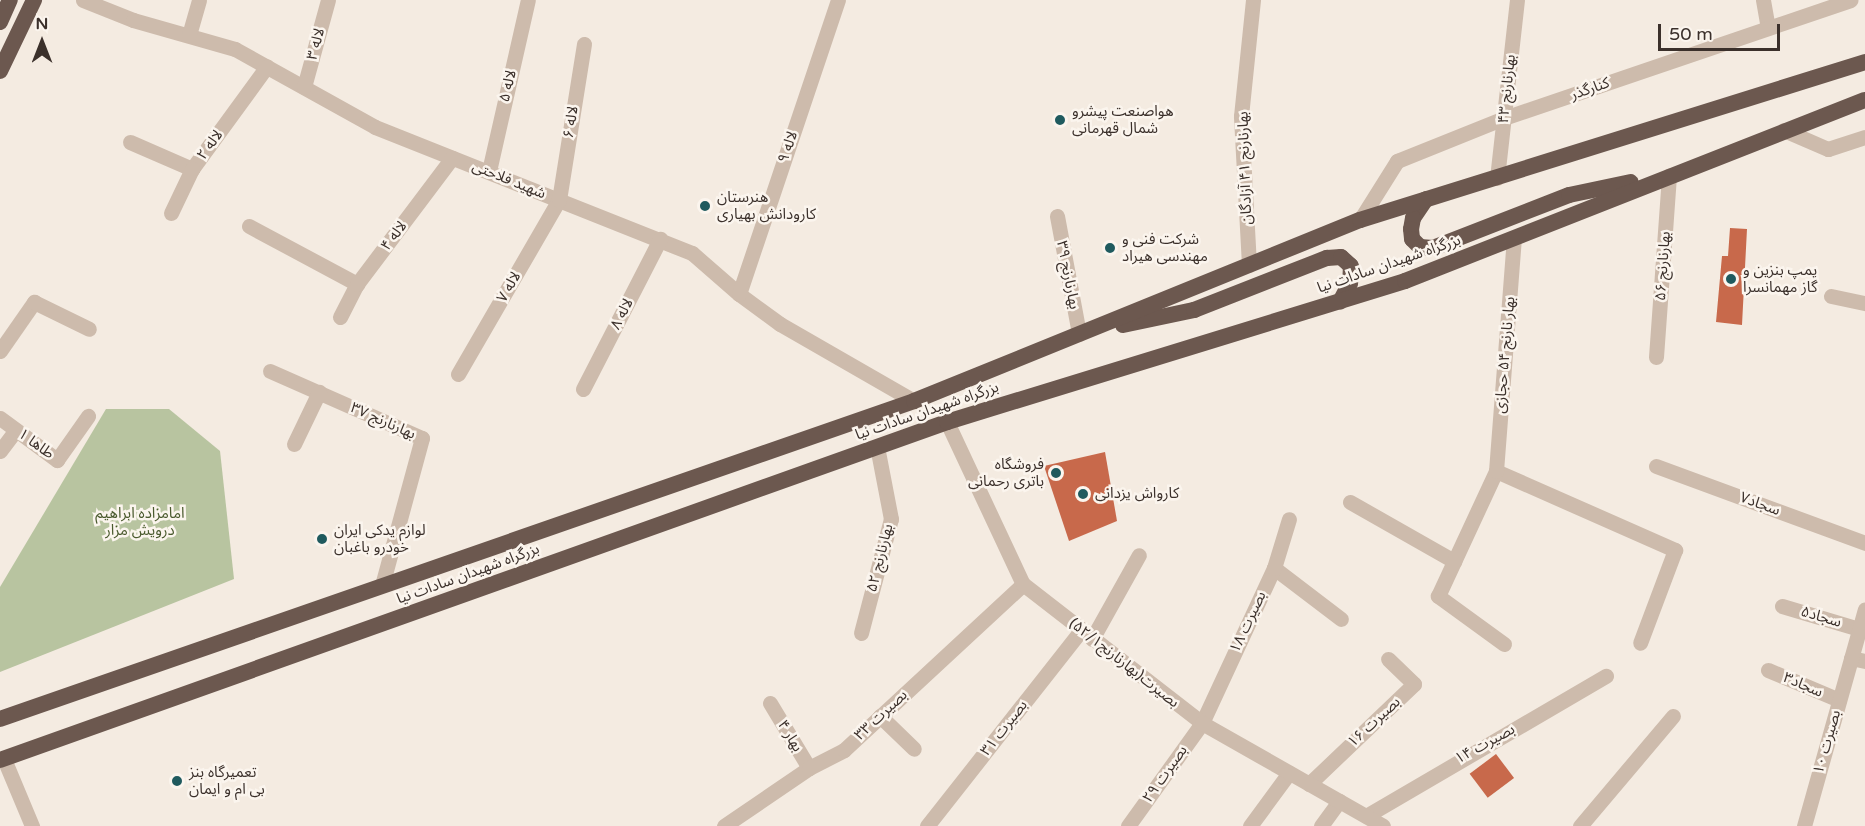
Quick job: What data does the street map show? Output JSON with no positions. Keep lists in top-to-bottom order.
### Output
{
  "streets": {
    "highway": ["بزرگراه شهیدان سادات نیا"],
    "street": [
      "لاله ۳",
      "لاله ۵",
      "بهارنارنج ۴۳",
      "کنارگذر",
      "لاله ۶",
      "لاله ۲",
      "لاله ۹",
      "بهارنارنج ۴۱ آزادگان",
      "شهید فلاحتی",
      "لاله ۴",
      "بهارنارنج ۵۶",
      "بهارنارنج ۳۹",
      "لاله ۷",
      "لاله ۸",
      "بهار نارنج ۵۴ حجازی",
      "بهارنارنج ۳۷",
      "طاها ۱",
      "سجاد۷",
      "بهارنارنج ۵۲",
      "سجاد۵",
      "بصیرت ۱۸",
      "بصیرت(بهارنارنج۵۲/۱)",
      "سجاد۳",
      "بصیرت ۳۳",
      "بصیرت ۱۶",
      "بصیرت ۳۱",
      "بهار ۴",
      "بصیرت ۱۰",
      "بصیرت ۱۴",
      "بصیرت ۲۹"
    ]
  },
  "crossings": [
    ["لاله ۳", "شهید فلاحتی"],
    ["لاله ۵", "شهید فلاحتی"],
    ["بهارنارنج ۴۳", "کنارگذر"],
    ["بهارنارنج ۴۳", "بزرگراه شهیدان سادات نیا"],
    ["کنارگذر", "بزرگراه شهیدان سادات نیا"],
    ["لاله ۶", "شهید فلاحتی"],
    ["لاله ۶", "لاله ۷"],
    ["لاله ۲", "شهید فلاحتی"],
    ["لاله ۹", "شهید فلاحتی"],
    ["بهارنارنج ۴۱ آزادگان", "بزرگراه شهیدان سادات نیا"],
    ["شهید فلاحتی", "لاله ۴"],
    ["شهید فلاحتی", "بزرگراه شهیدان سادات نیا"],
    ["شهید فلاحتی", "لاله ۷"],
    ["شهید فلاحتی", "لاله ۸"],
    ["بزرگراه شهیدان سادات نیا", "بهارنارنج ۵۶"],
    ["بزرگراه شهیدان سادات نیا", "بهارنارنج ۳۹"],
    ["بزرگراه شهیدان سادات نیا", "بهار نارنج ۵۴ حجازی"],
    ["بزرگراه شهیدان سادات نیا", "بهارنارنج ۳۷"],
    ["بزرگراه شهیدان سادات نیا", "بهارنارنج ۵۲"],
    ["بزرگراه شهیدان سادات نیا", "بصیرت(بهارنارنج۵۲/۱)"],
    ["سجاد۵", "بصیرت ۱۰"],
    ["بصیرت ۱۸", "بصیرت(بهارنارنج۵۲/۱)"],
    ["بصیرت ۱۸", "بصیرت ۲۹"],
    ["بصیرت(بهارنارنج۵۲/۱)", "بصیرت ۳۳"],
    ["بصیرت(بهارنارنج۵۲/۱)", "بصیرت ۱۶"],
    ["بصیرت(بهارنارنج۵۲/۱)", "بصیرت ۳۱"],
    ["بصیرت(بهارنارنج۵۲/۱)", "بصیرت ۱۴"],
    ["بصیرت(بهارنارنج۵۲/۱)", "بصیرت ۲۹"],
    ["سجاد۳", "بصیرت ۱۰"],
    ["بصیرت ۳۳", "بهار ۴"]
  ],
  "parks": ["امامزاده ابراهیم درویش مزار"],
  "places": [
    "هواصنعت پیشرو شمال قهرمانی",
    "هنرستان کارودانش بهیاری",
    "شرکت فنی و مهندسی هیراد",
    "پمپ بنزین و گاز مهمانسرا",
    "فروشگاه باتری رحمانی",
    "کارواش یزدانی",
    "لوازم یدکی ایران خودرو باغبان",
    "تعمیرگاه بنز بی ام و ایمان"
  ],
  "scale_bar": "50 m",
  "north": "top"
}
